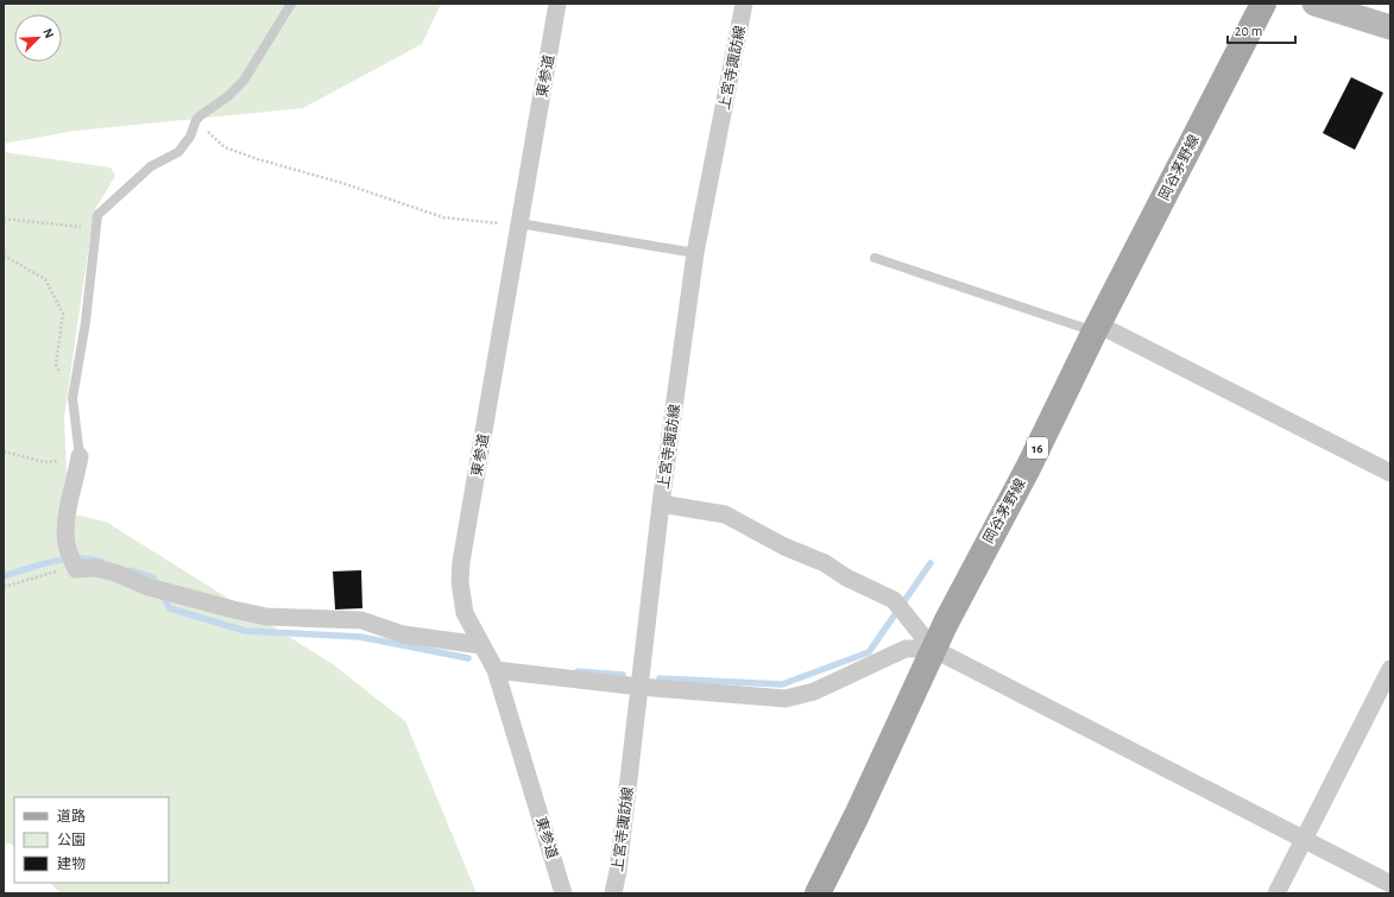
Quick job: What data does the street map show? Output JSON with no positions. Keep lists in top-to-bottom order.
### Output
{
  "streets": {
    "main road": ["岡谷茅野線", "16"],
    "street": ["上宮寺諏訪線", "東参道"]
  },
  "legend": ["道路", "公園", "建物"],
  "scale_bar": "20 m",
  "north": "top right"
}
